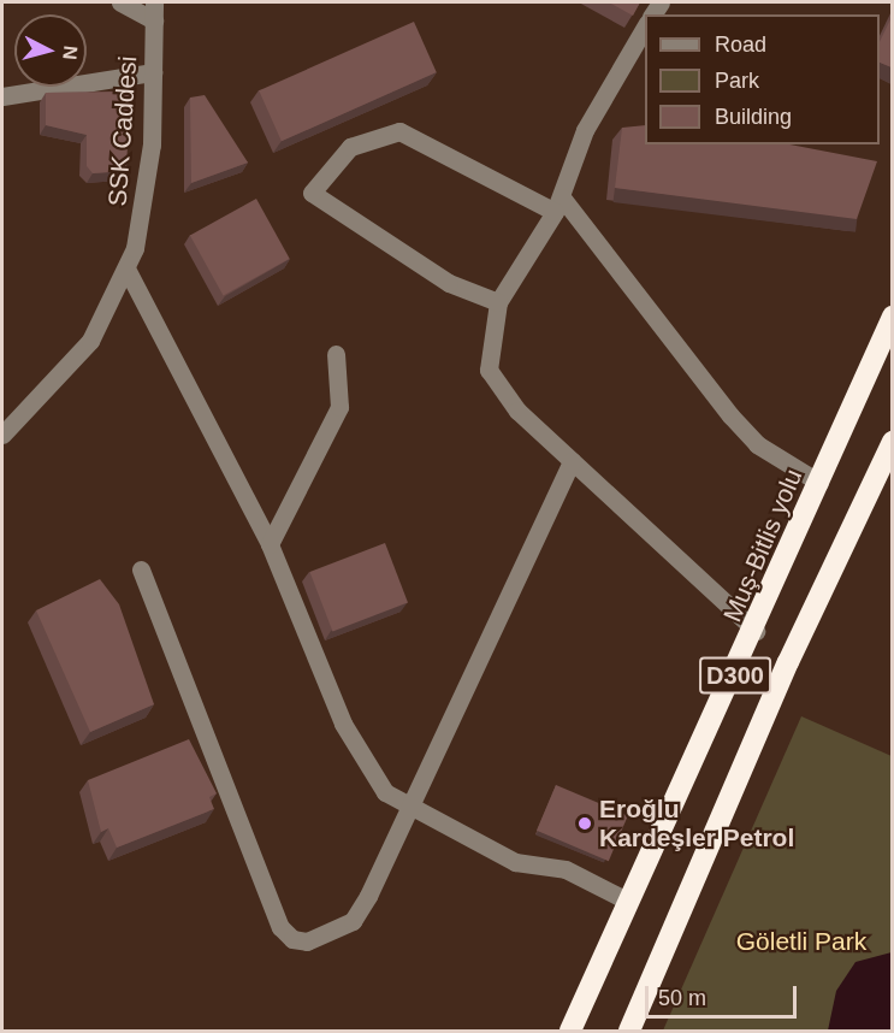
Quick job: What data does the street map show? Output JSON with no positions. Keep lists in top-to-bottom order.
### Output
{
  "streets": {
    "highway": ["Muş-Bitlis yolu", "D300"],
    "street": ["SSK Caddesi"]
  },
  "parks": ["Göletli Park"],
  "places": ["Eroğlu Kardeşler Petrol"],
  "legend": ["Road", "Park", "Building"],
  "scale_bar": "50 m",
  "north": "right"
}
